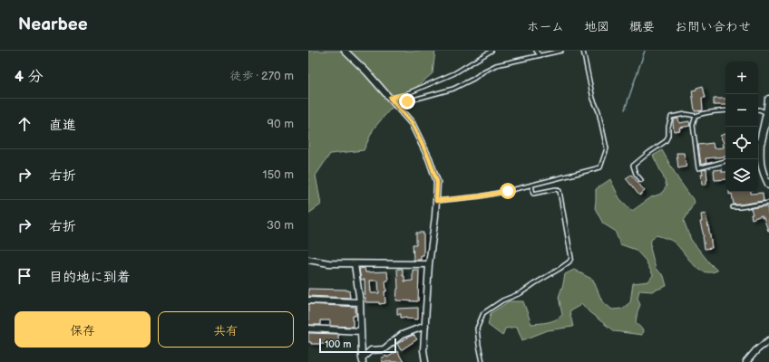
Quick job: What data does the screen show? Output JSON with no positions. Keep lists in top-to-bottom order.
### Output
{
  "scale_bar": "100 m",
  "page": {
    "header": "Nearbee",
    "nav": [
      "ホーム",
      "地図",
      "概要",
      "お問い合わせ"
    ],
    "heading": ["4 分", "徒歩 · 270 m"],
    "map_buttons": ["+", "−"],
    "list": [
      ["直進", "90 m"],
      ["右折", "150 m"],
      ["右折", "30 m"],
      "目的地に到着"
    ],
    "buttons": ["保存", "共有"],
    "scale": "100 m"
  }
}
